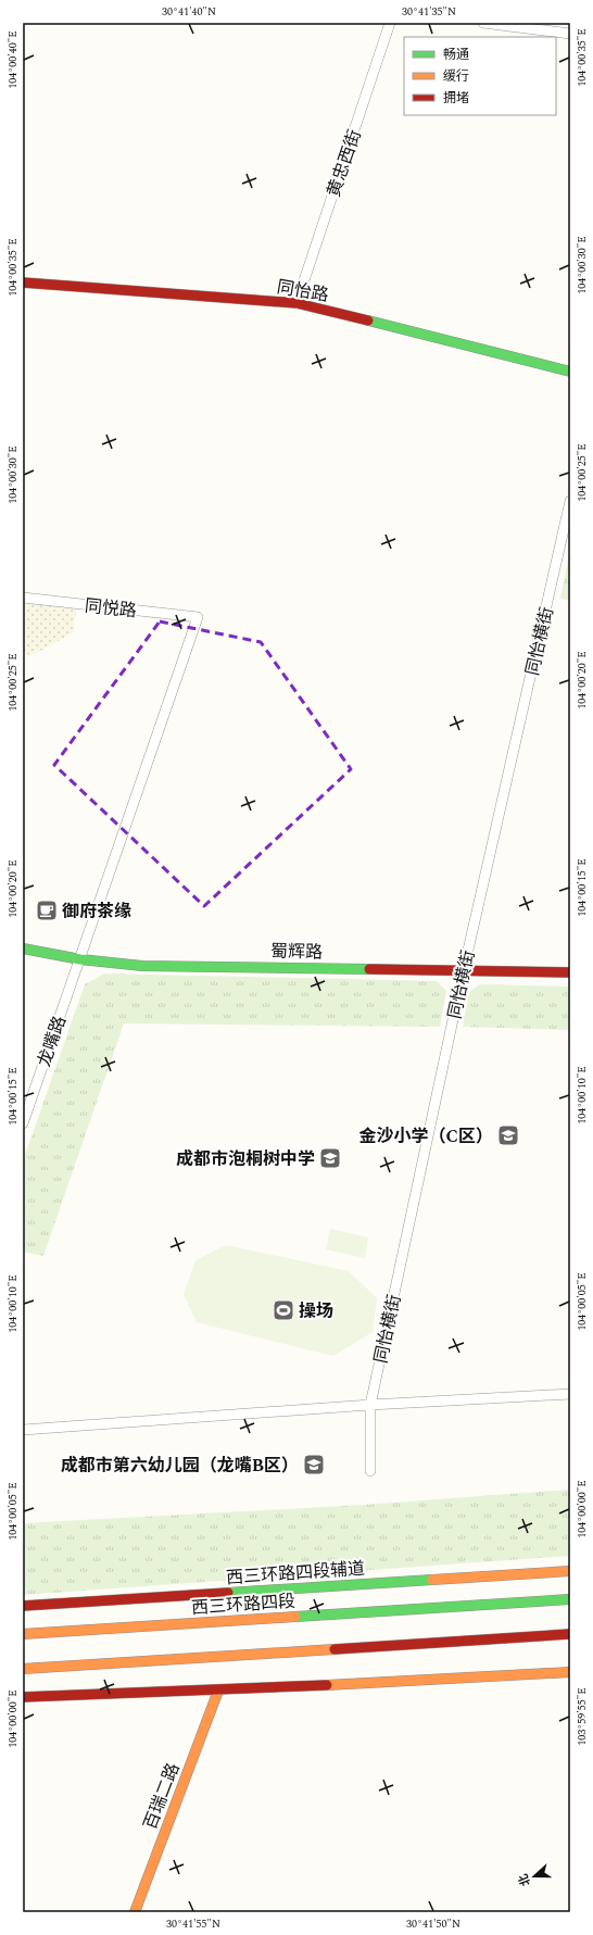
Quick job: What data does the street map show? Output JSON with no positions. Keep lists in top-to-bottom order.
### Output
{
  "streets": {
    "main road": [
      "同怡路",
      "蜀辉路",
      "西三环路四段辅道",
      "西三环路四段",
      "百瑞二路"
    ],
    "street": [
      "黄忠西街",
      "同悦路",
      "同怡横街",
      "龙嘴路"
    ]
  },
  "crossings": [
    ["黄忠西街", "同怡路"],
    ["同悦路", "龙嘴路"],
    ["同怡横街", "蜀辉路"],
    ["蜀辉路", "龙嘴路"]
  ],
  "places": {
    "cafe": ["御府茶缘"],
    "school or university": ["金沙小学（C区）", "成都市泡桐树中学", "成都市第六幼儿园（龙嘴B区）"],
    "sports": ["操场"]
  },
  "legend": ["畅通", "缓行", "拥堵"],
  "north": "left",
  "coordinates": [
    "30°41'40\"N",
    "30°41'35\"N",
    "104°00'35\"E",
    "104°00'40\"E",
    "104°00'30\"E",
    "104°00'25\"E",
    "104°00'20\"E",
    "104°00'15\"E",
    "104°00'10\"E",
    "104°00'05\"E",
    "104°00'00\"E",
    "103°59'55\"E",
    "30°41'55\"N",
    "30°41'50\"N"
  ]
}
